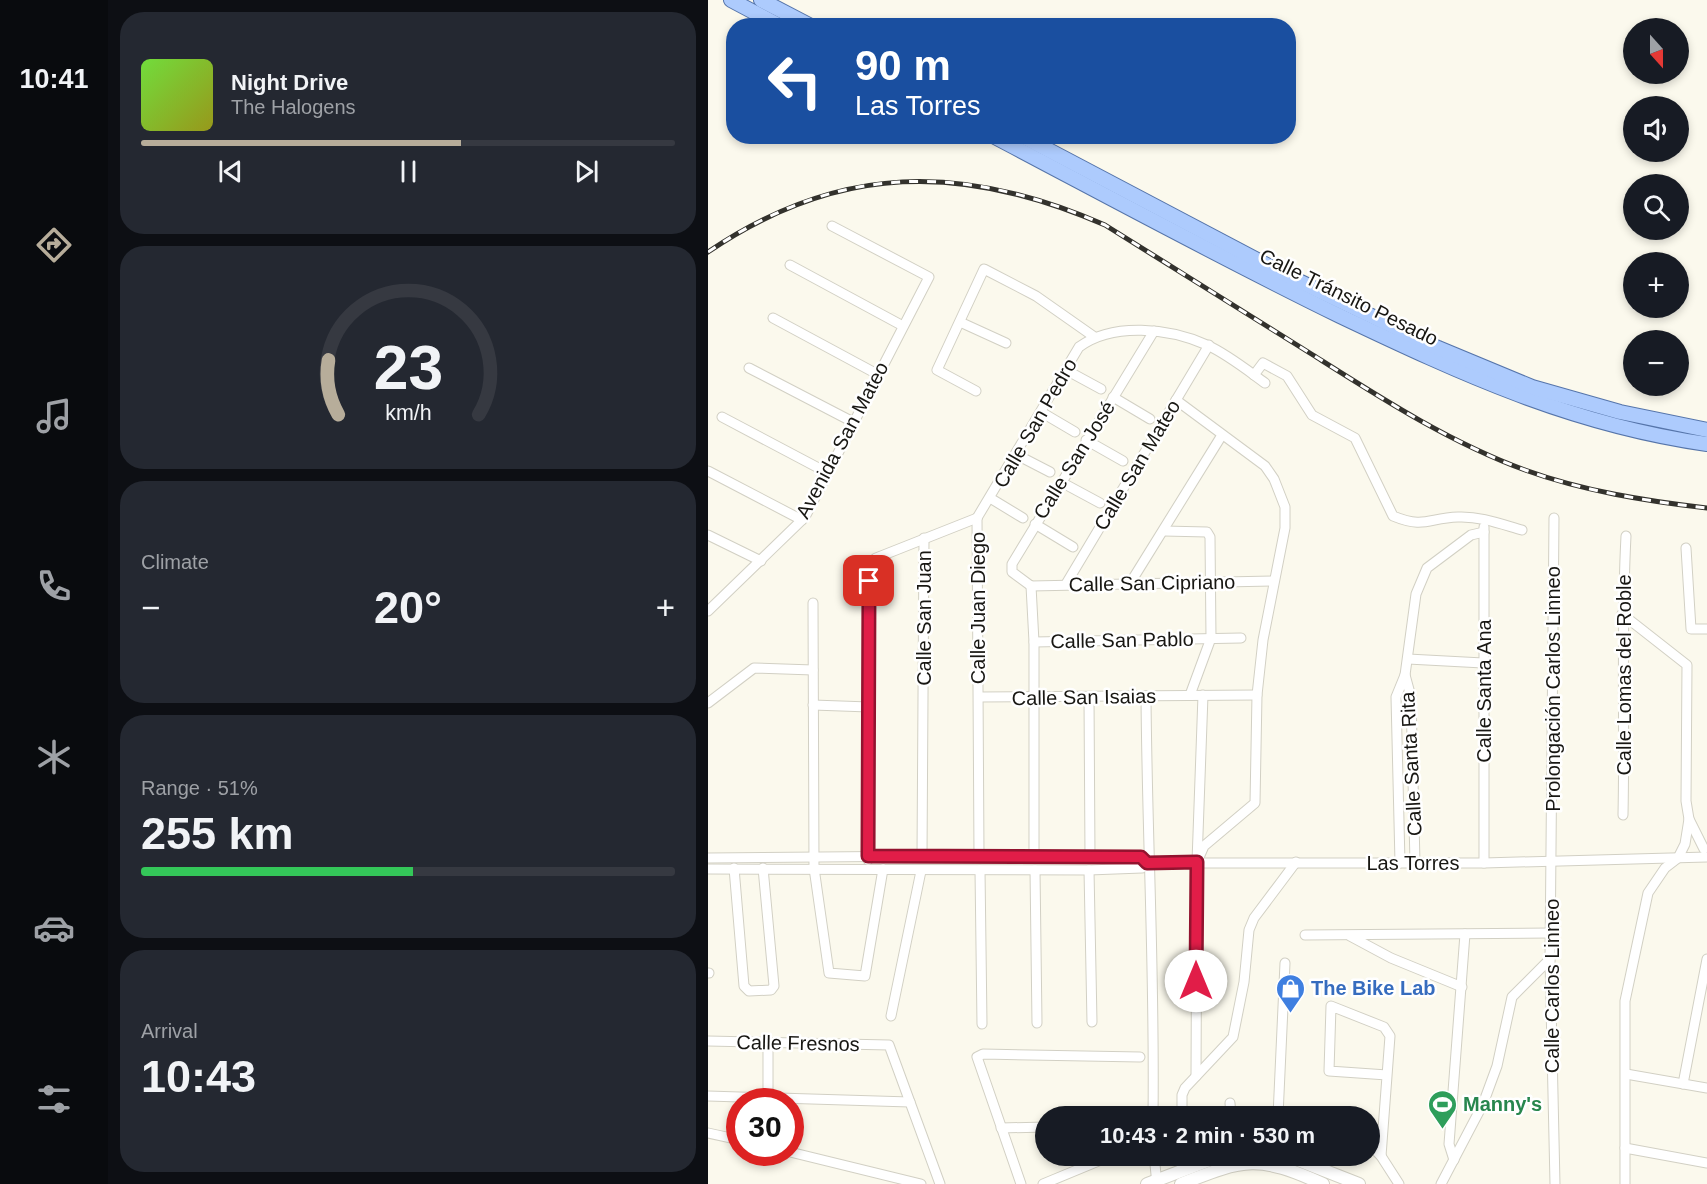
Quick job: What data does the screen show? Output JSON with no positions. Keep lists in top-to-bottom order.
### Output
{
  "streets": {
    "main road": ["Calle Tránsito Pesado"],
    "street": [
      "Calle San Pedro",
      "Avenida San Mateo",
      "Calle San José",
      "Calle San Mateo",
      "Calle San Cipriano",
      "Calle Juan Diego",
      "Calle San Juan",
      "Calle San Pablo",
      "Calle Lomas del Roble",
      "Prolongación Carlos Linneo",
      "Calle Santa Ana",
      "Calle San Isaias",
      "Calle Santa Rita",
      "Las Torres",
      "Calle Carlos Linneo",
      "Calle Fresnos"
    ]
  },
  "crossings": [
    ["Calle San Pedro", "Calle Juan Diego"],
    ["Calle San José", "Calle San Cipriano"],
    ["Calle San Mateo", "Calle San Cipriano"],
    ["Calle Juan Diego", "Calle San Isaias"],
    ["Prolongación Carlos Linneo", "Las Torres"],
    ["Prolongación Carlos Linneo", "Calle Carlos Linneo"],
    ["Calle Santa Ana", "Las Torres"],
    ["Calle Santa Rita", "Las Torres"],
    ["Las Torres", "Calle Carlos Linneo"]
  ],
  "places": {
    "shop": ["The Bike Lab"],
    "sports": ["Manny's"]
  },
  "north": "bottom",
  "page": {
    "tabs": "10:41",
    "map_buttons": ["+", "−"],
    "turn": ["90 m", "Las Torres"],
    "song": ["Night Drive", "The Halogens"],
    "tile": [
      "Climate",
      ["Range · 51%", "255 km"],
      ["Arrival", "10:43"]
    ],
    "heat": ["−", "20°", "+"],
    "limit": "30",
    "trip": "10:43 · 2 min · 530 m",
    "gauge": ["23", "km/h"]
  }
}
